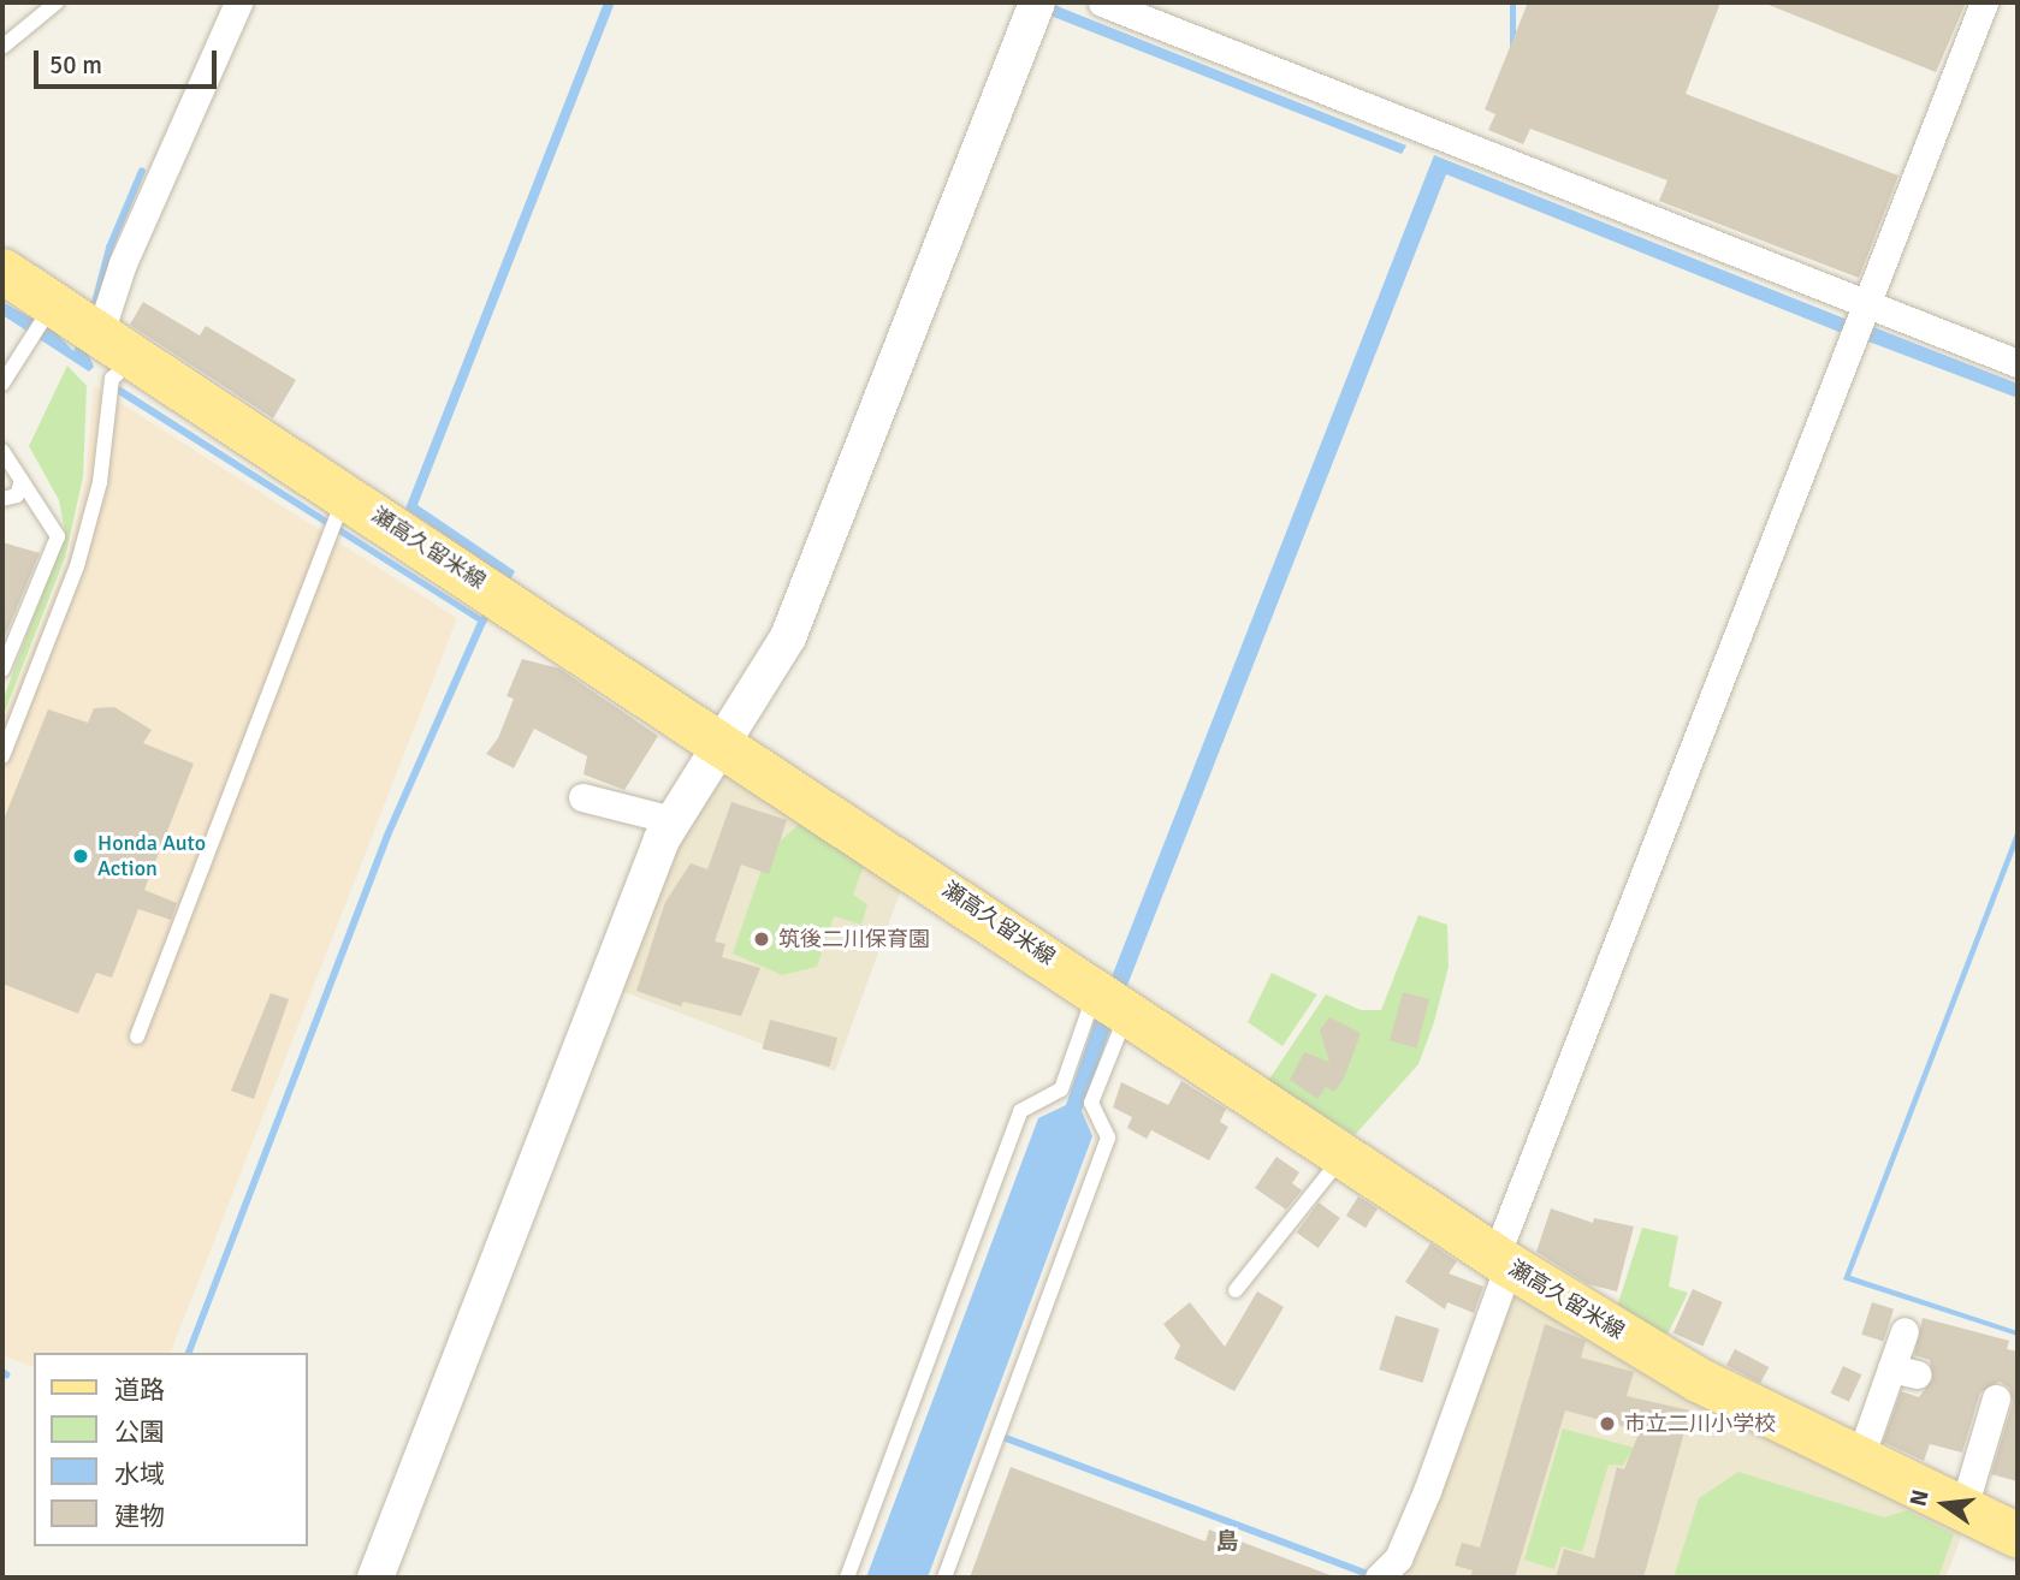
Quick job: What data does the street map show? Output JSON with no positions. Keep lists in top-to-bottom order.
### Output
{
  "streets": {
    "main road": ["瀬高久留米線"]
  },
  "districts": ["島"],
  "places": ["Honda Auto Action", "筑後二川保育園", "市立二川小学校"],
  "legend": [
    "道路",
    "公園",
    "水域",
    "建物"
  ],
  "scale_bar": "50 m",
  "north": "left"
}
